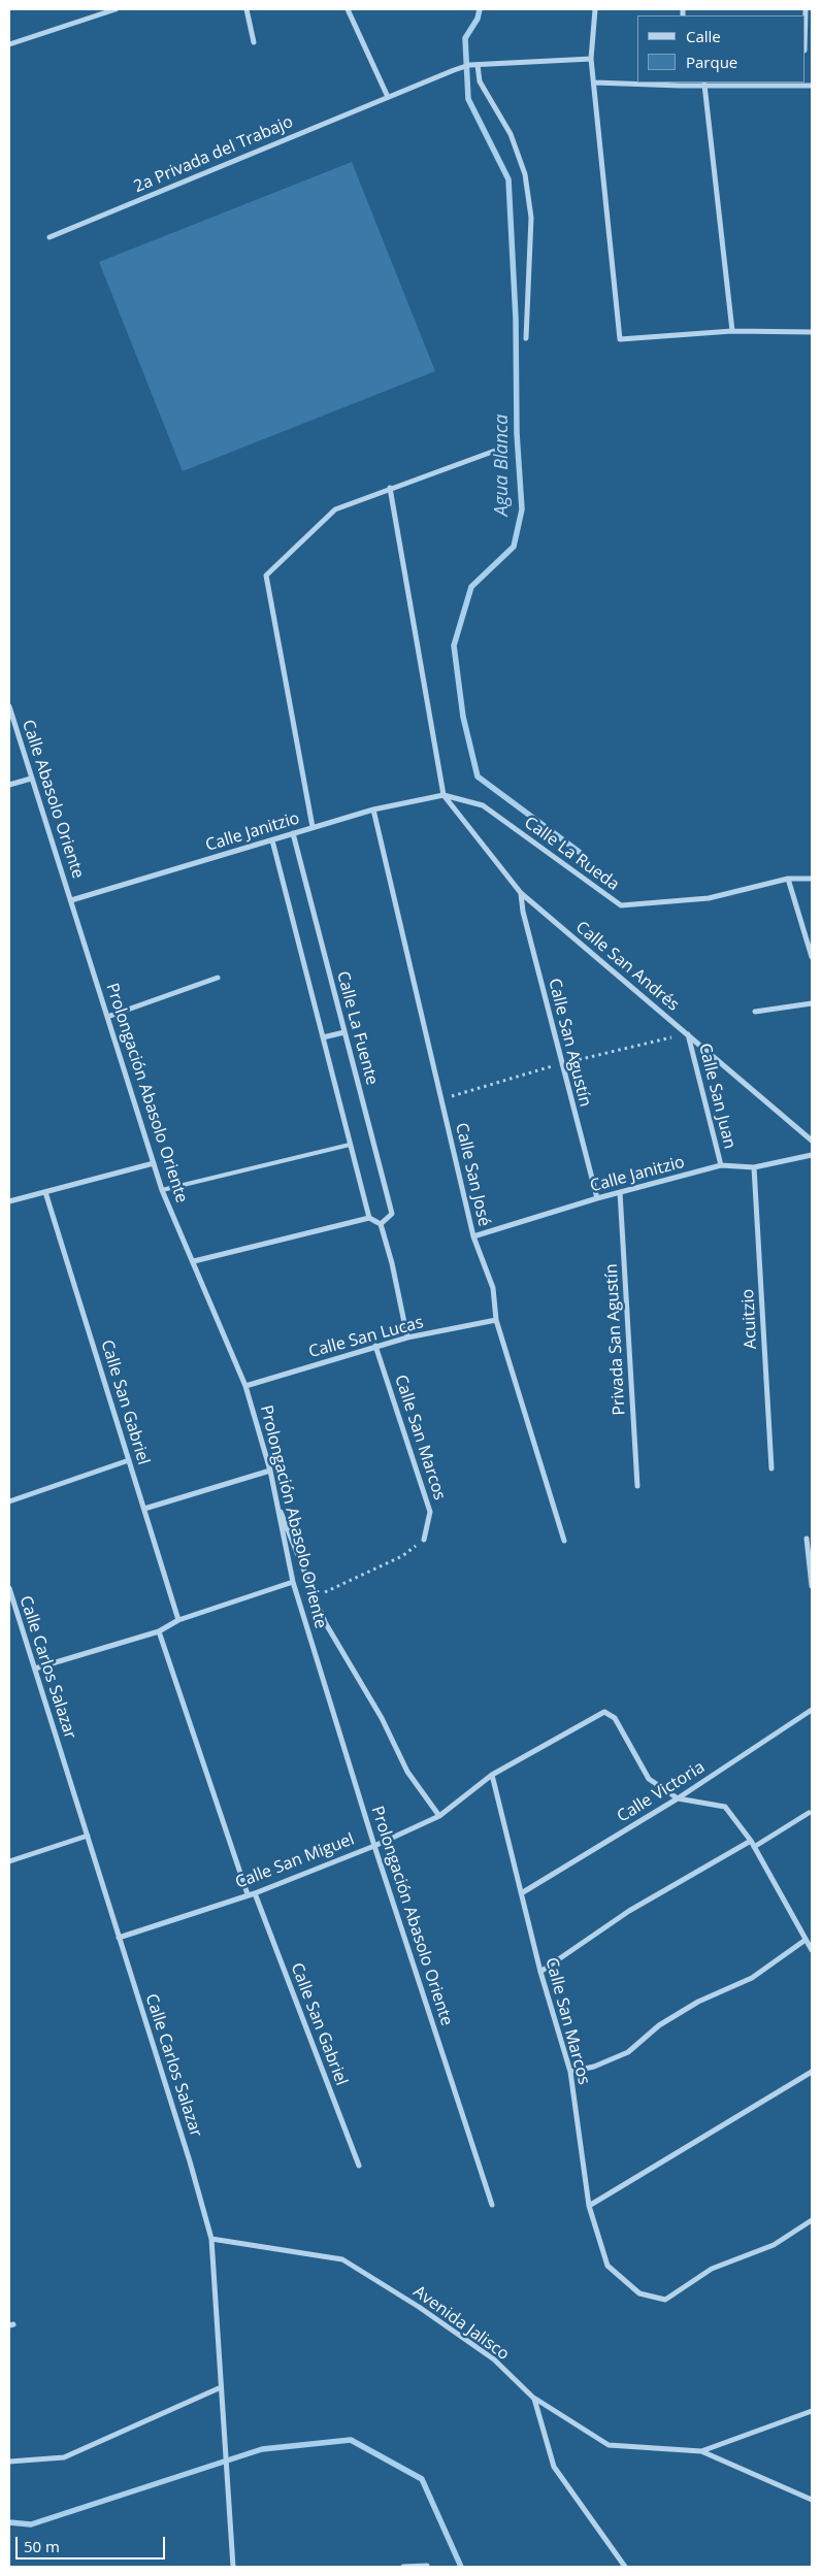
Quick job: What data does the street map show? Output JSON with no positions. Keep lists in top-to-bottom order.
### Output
{
  "streets": {
    "street": [
      "2a Privada del Trabajo",
      "Calle Abasolo Oriente",
      "Calle Janitzio",
      "Calle La Rueda",
      "Calle San Andrés",
      "Calle La Fuente",
      "Calle San Agustín",
      "Prolongación Abasolo Oriente",
      "Calle San Juan",
      "Calle San José",
      "Acuitzio",
      "Calle San Lucas",
      "Privada San Agustín",
      "Calle San Gabriel",
      "Calle San Marcos",
      "Calle Carlos Salazar",
      "Calle Victoria",
      "Calle San Miguel",
      "Avenida Jalisco"
    ]
  },
  "crossings": [
    ["Calle Abasolo Oriente", "Calle Janitzio"],
    ["Calle Abasolo Oriente", "Prolongación Abasolo Oriente"],
    ["Calle Janitzio", "Calle La Rueda"],
    ["Calle Janitzio", "Calle San Andrés"],
    ["Calle Janitzio", "Calle La Fuente"],
    ["Calle Janitzio", "Calle San Agustín"],
    ["Calle Janitzio", "Prolongación Abasolo Oriente"],
    ["Calle Janitzio", "Calle San Juan"],
    ["Calle Janitzio", "Calle San José"],
    ["Calle Janitzio", "Acuitzio"],
    ["Calle Janitzio", "Privada San Agustín"],
    ["Calle La Rueda", "Calle San Andrés"],
    ["Calle San Andrés", "Calle San Agustín"],
    ["Calle San Andrés", "Calle San Juan"],
    ["Prolongación Abasolo Oriente", "Calle San Lucas"],
    ["Prolongación Abasolo Oriente", "Calle San Miguel"],
    ["Calle San José", "Calle San Lucas"],
    ["Calle San Lucas", "Calle San Marcos"],
    ["Calle San Gabriel", "Calle San Miguel"],
    ["Calle San Marcos", "Calle Victoria"],
    ["Calle San Marcos", "Calle San Miguel"],
    ["Calle Carlos Salazar", "Calle San Miguel"],
    ["Calle Carlos Salazar", "Avenida Jalisco"],
    ["Calle Victoria", "Calle San Miguel"]
  ],
  "water": ["Agua Blanca"],
  "legend": ["Calle", "Parque"],
  "scale_bar": "50 m"
}
